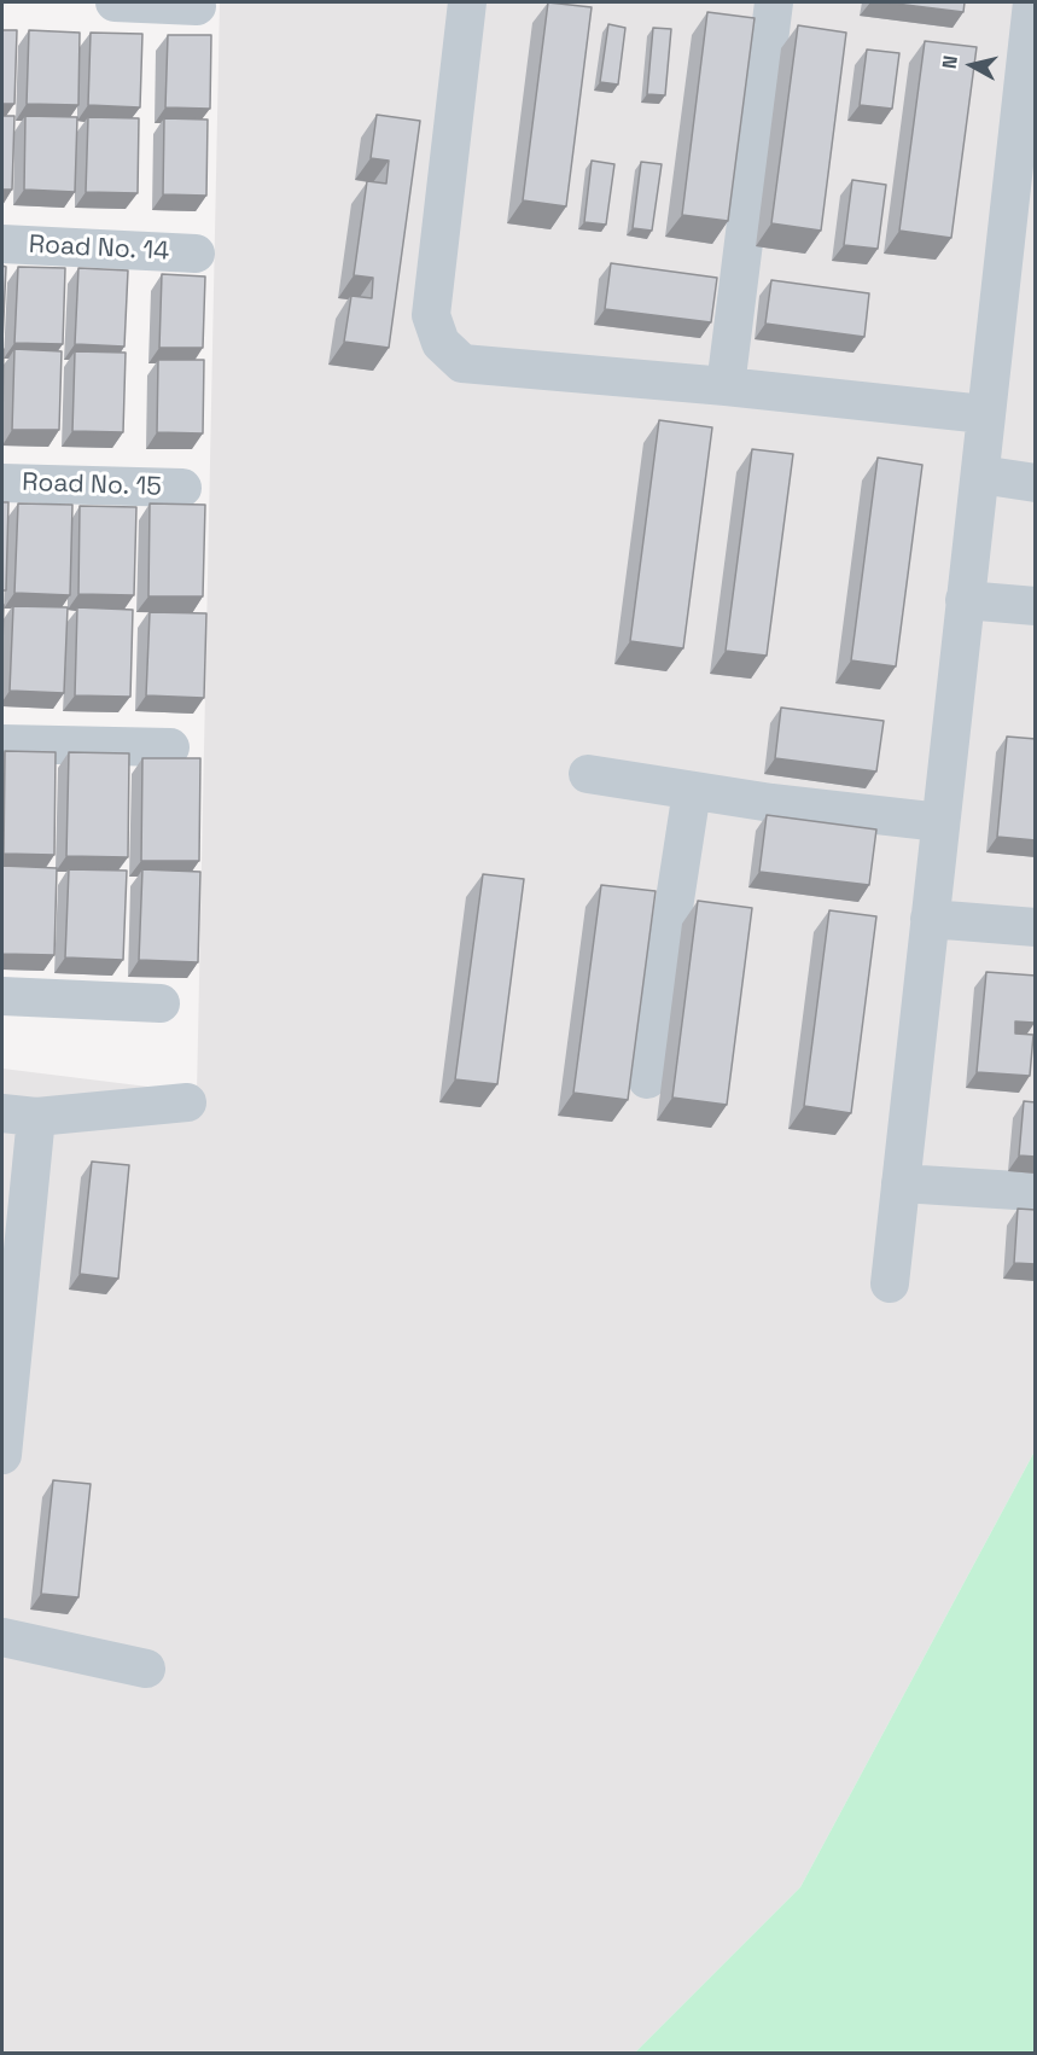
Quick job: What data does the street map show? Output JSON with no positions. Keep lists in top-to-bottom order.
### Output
{
  "streets": {
    "street": ["Road No. 14", "Road No. 15"]
  },
  "north": "left"
}
